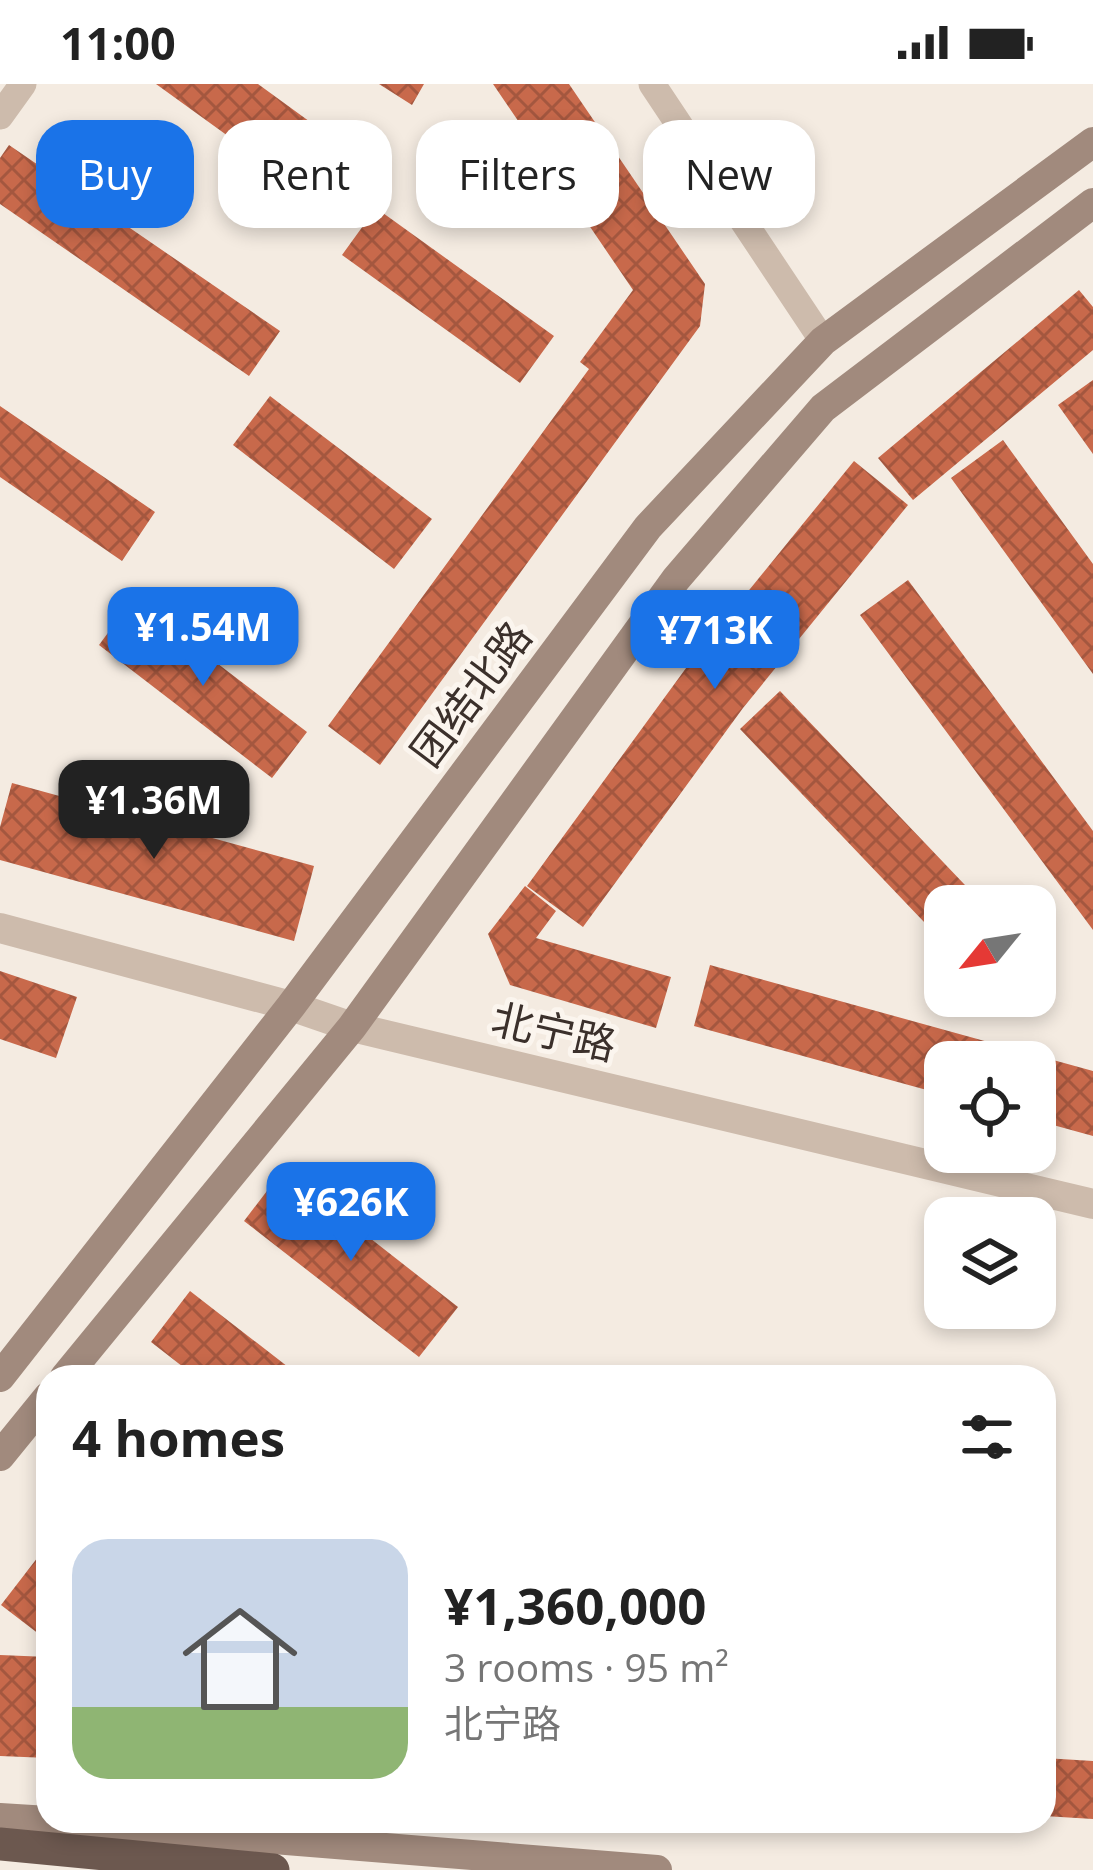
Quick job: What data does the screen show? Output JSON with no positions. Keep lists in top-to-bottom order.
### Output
{
  "streets": {
    "main road": ["团结北路"],
    "street": ["北宁路"]
  },
  "crossings": [
    ["团结北路", "北宁路"]
  ],
  "north": "bottom left",
  "page": {
    "status": "11:00",
    "chip": [
      "Buy",
      "Rent",
      "Filters",
      "New"
    ],
    "price": [
      "¥1.54M",
      "¥713K",
      "¥1.36M",
      "¥626K"
    ],
    "heading": "4 homes",
    "list": [
      {
        "name": "¥1,360,000",
        "note": "3 rooms · 95 m² · 北宁路"
      }
    ]
  }
}
